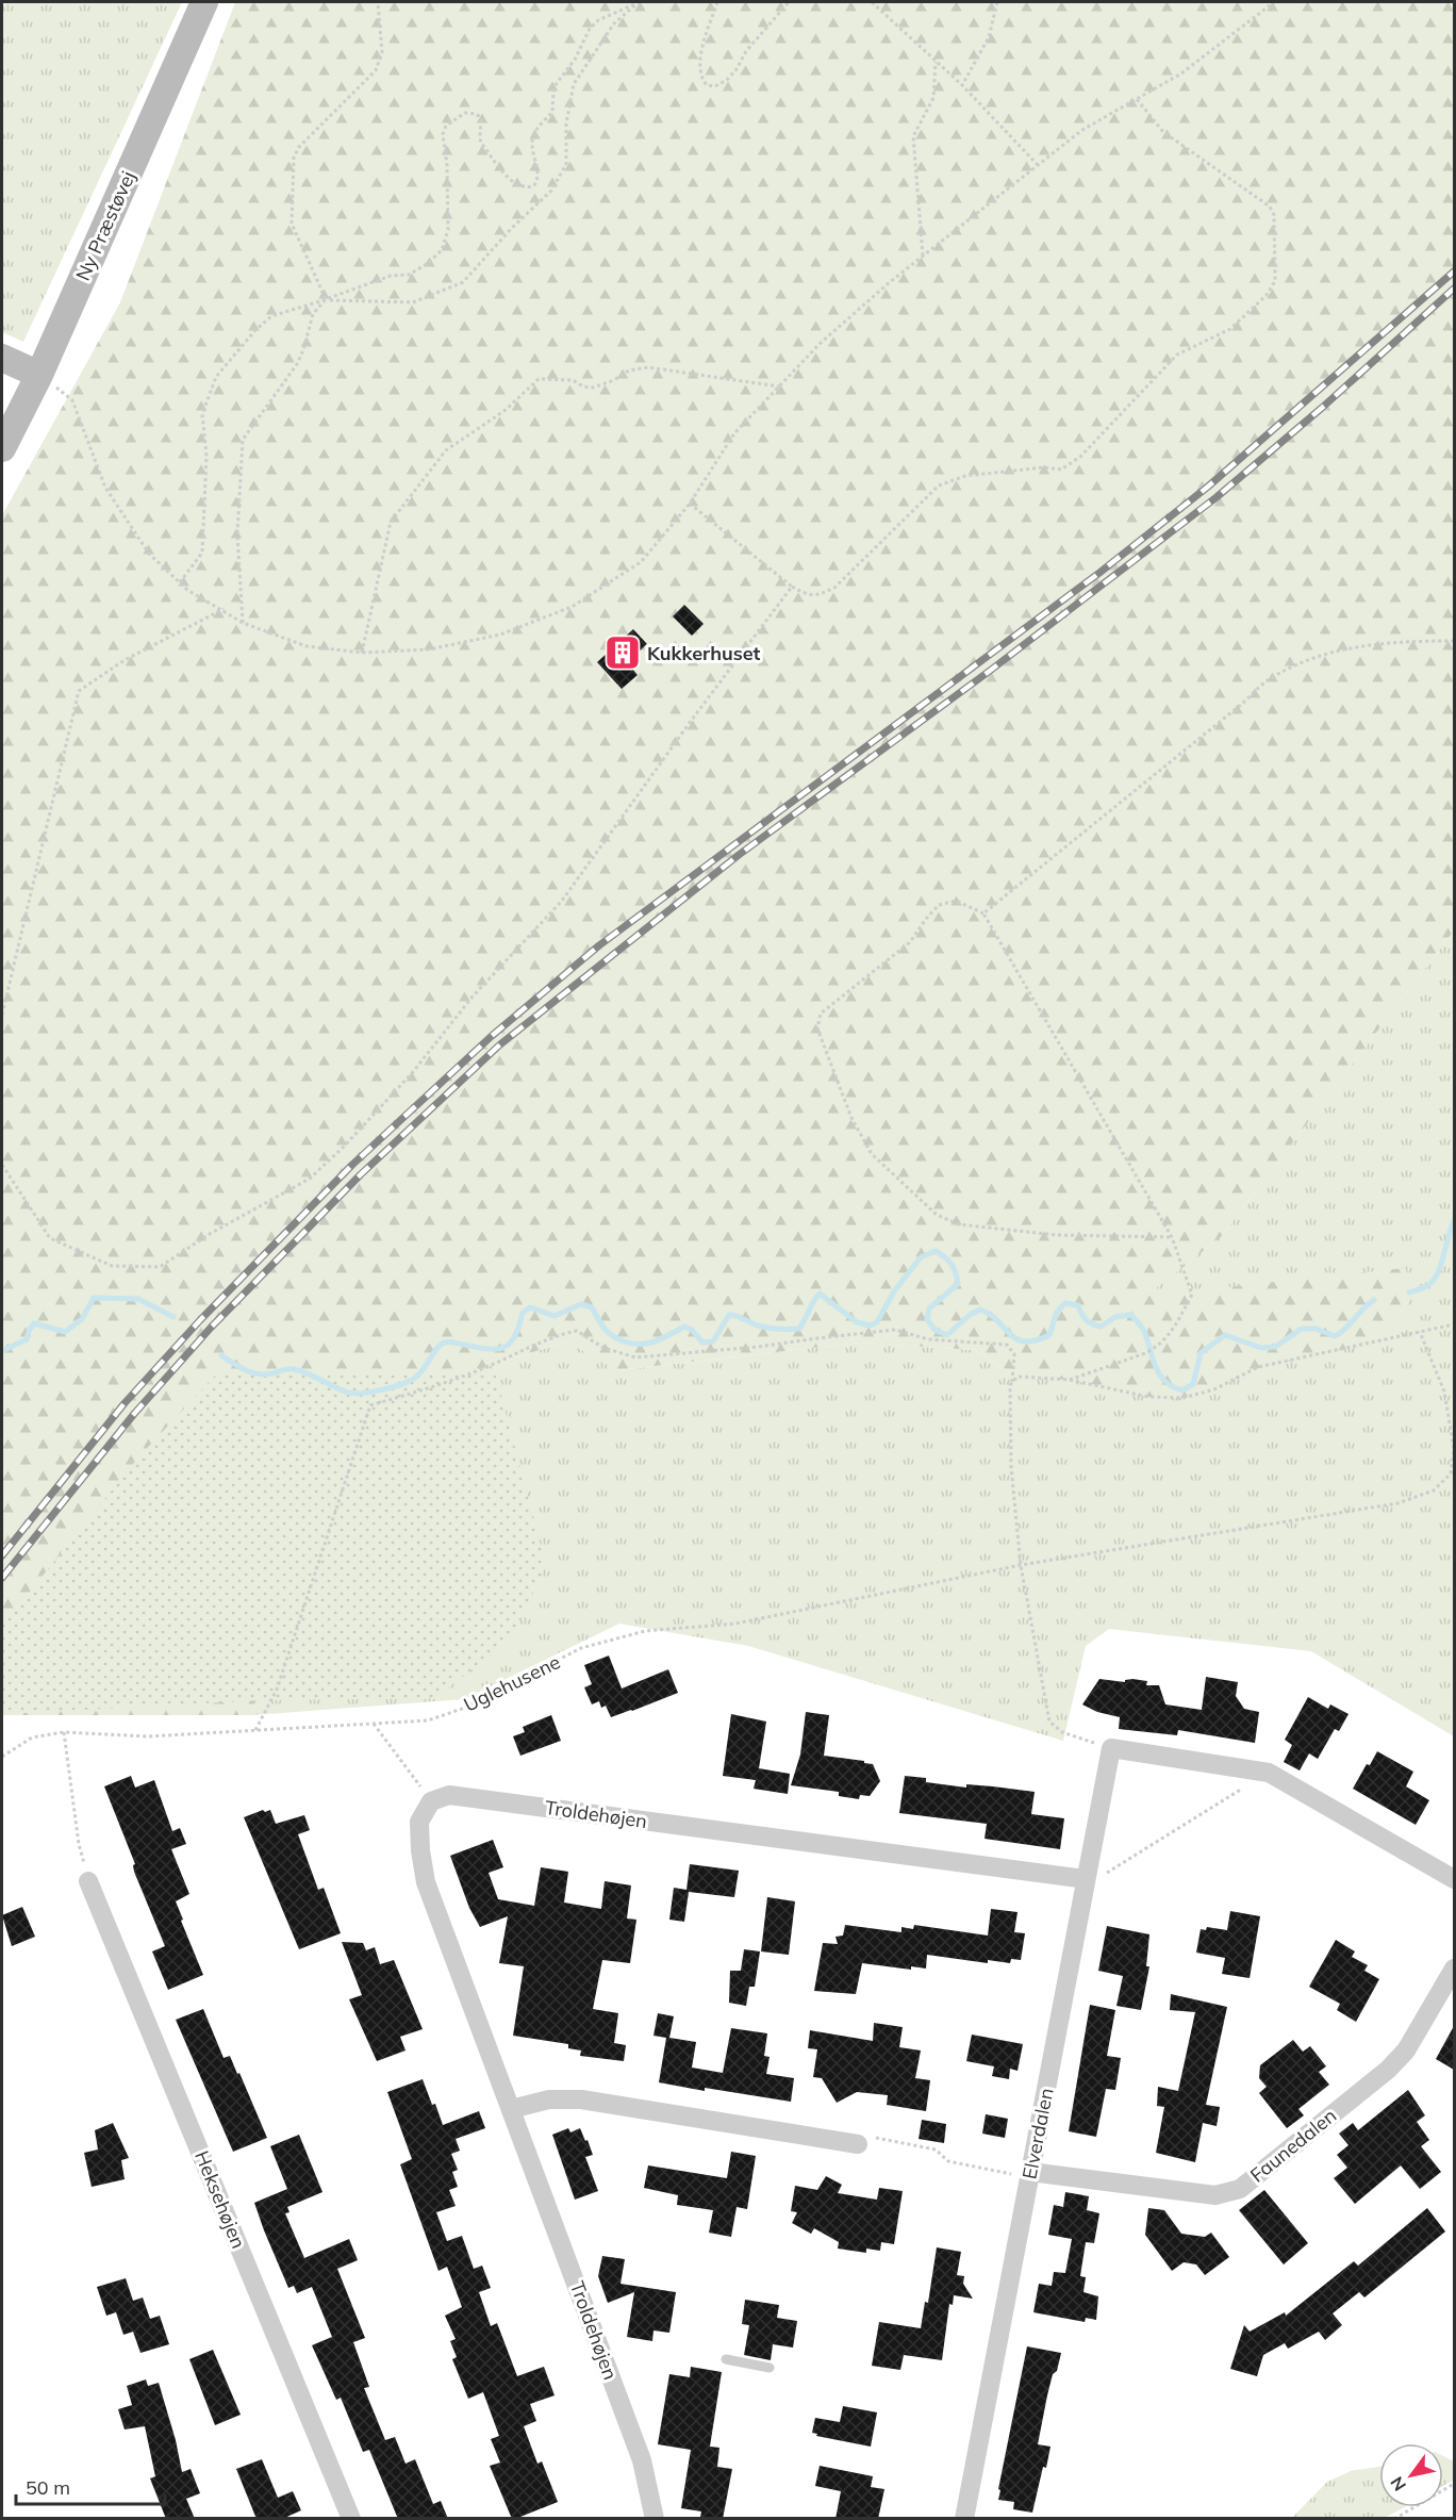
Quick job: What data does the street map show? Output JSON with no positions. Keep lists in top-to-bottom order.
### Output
{
  "streets": {
    "street": [
      "Ny Præstøvej",
      "Troldehøjen",
      "Elverdalen",
      "Faunedalen",
      "Heksehøjen"
    ],
    "path": ["Uglehusene"]
  },
  "crossings": [
    ["Troldehøjen", "Elverdalen"],
    ["Elverdalen", "Faunedalen"]
  ],
  "places": {
    "building": ["Kukkerhuset"]
  },
  "scale_bar": "50 m",
  "north": "bottom left"
}
